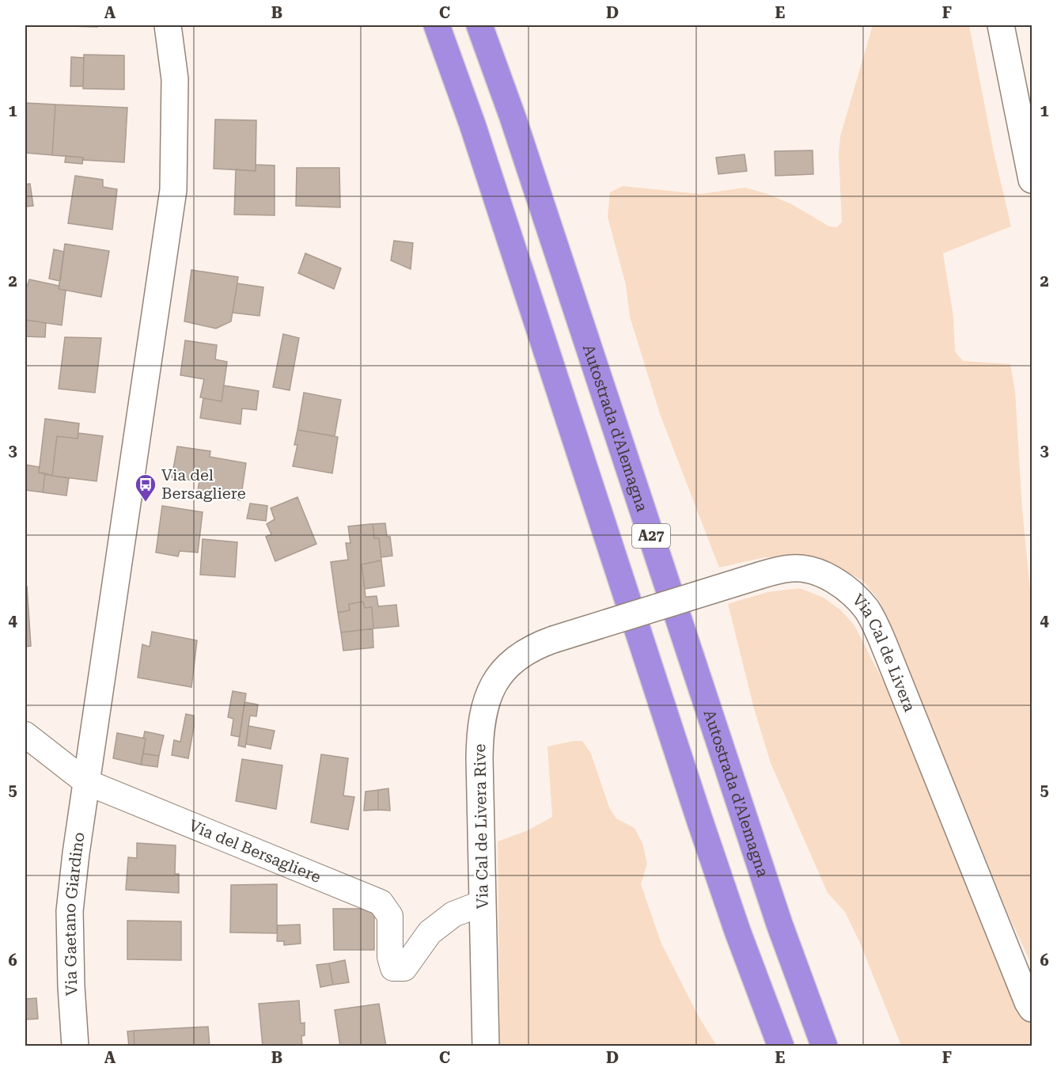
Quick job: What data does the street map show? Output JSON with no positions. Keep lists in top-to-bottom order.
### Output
{
  "streets": {
    "highway": ["Autostrada d'Alemagna", "A27"],
    "street": [
      "Via Cal de Livera",
      "Via Cal de Livera Rive",
      "Via del Bersagliere",
      "Via Gaetano Giardino"
    ]
  },
  "crossings": [
    ["Via Cal de Livera", "Via Cal de Livera Rive"],
    ["Via Cal de Livera Rive", "Via del Bersagliere"],
    ["Via del Bersagliere", "Via Gaetano Giardino"]
  ],
  "places": {
    "bus stop": ["Via del Bersagliere"]
  },
  "grid": {
    "columns": [
      "A",
      "B",
      "C",
      "D",
      "E",
      "F"
    ],
    "rows": [
      "1",
      "2",
      "3",
      "4",
      "5",
      "6"
    ]
  }
}
